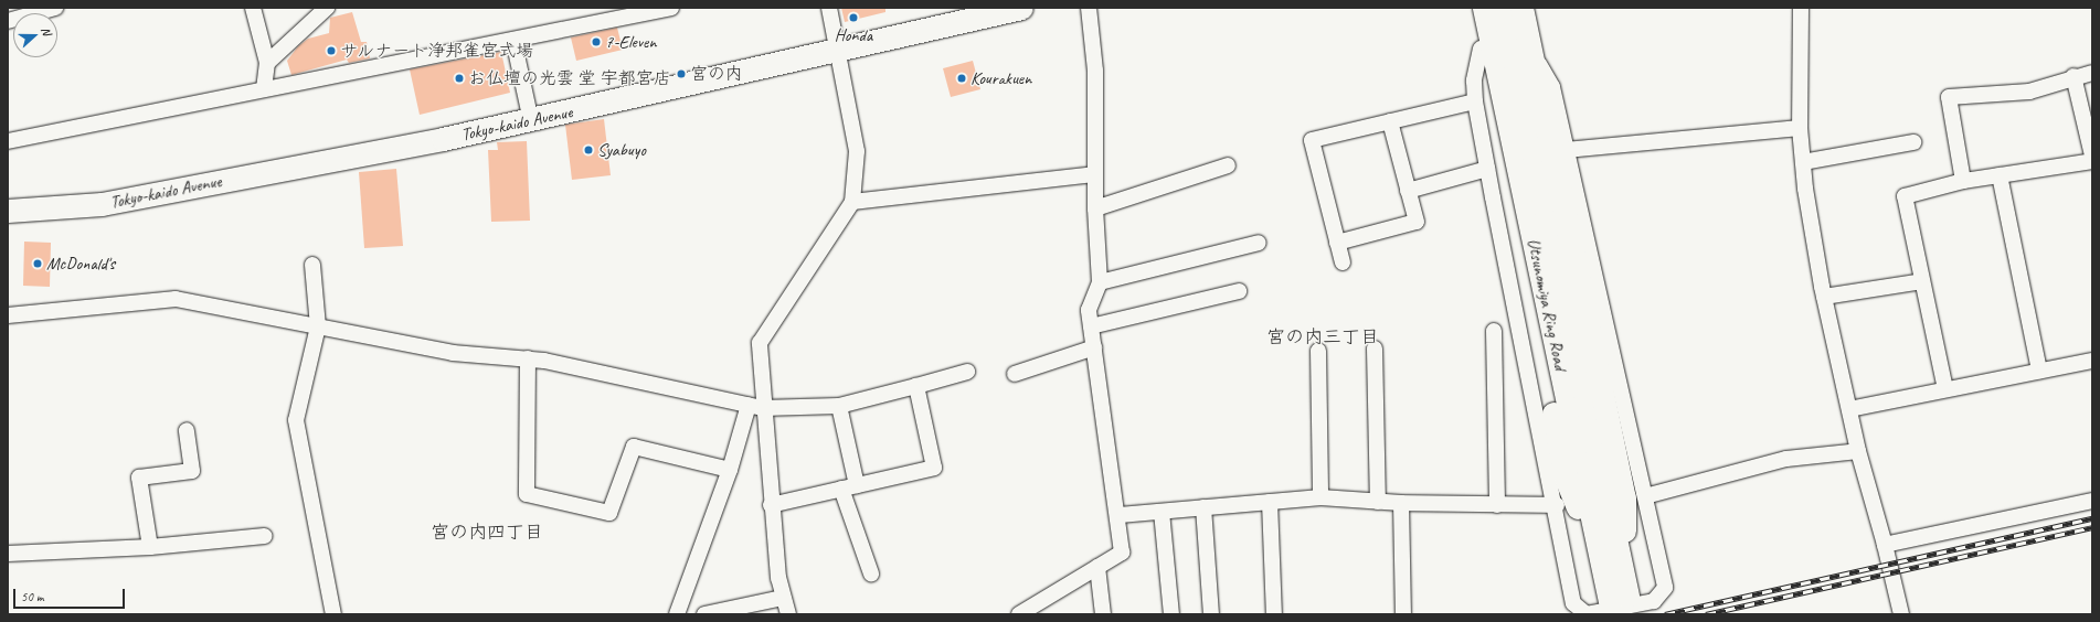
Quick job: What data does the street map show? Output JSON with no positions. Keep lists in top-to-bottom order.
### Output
{
  "streets": {
    "highway": ["Tokyo-kaido Avenue", "Utsunomiya Ring Road"]
  },
  "districts": ["宮の内三丁目", "宮の内四丁目"],
  "places": [
    "Honda",
    "7-Eleven",
    "サルナート浄邦雀宮式場",
    "宮の内",
    "お仏壇の光雲 堂 宇都宮店",
    "Kourakuen",
    "Syabuyo",
    "McDonald's"
  ],
  "scale_bar": "50 m",
  "north": "right"
}
